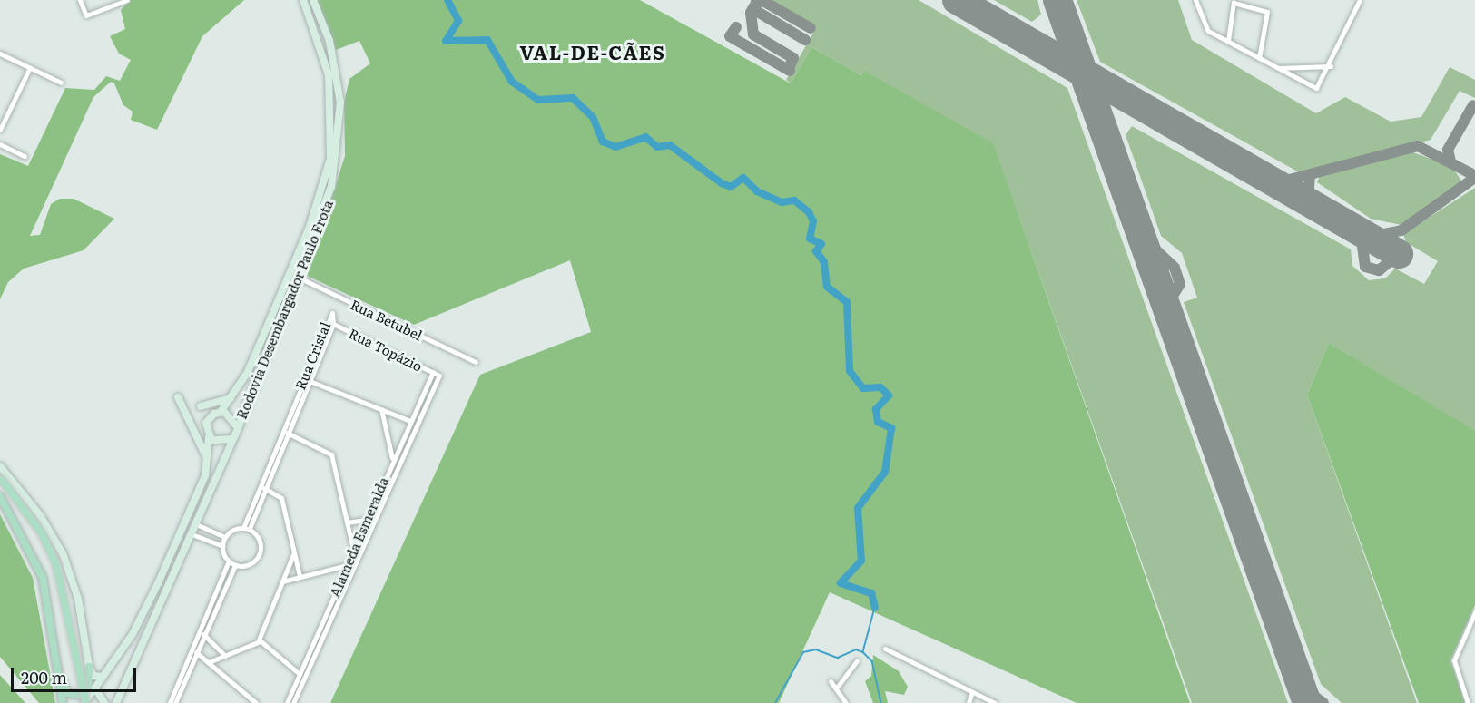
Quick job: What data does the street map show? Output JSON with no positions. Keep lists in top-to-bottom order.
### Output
{
  "streets": {
    "street": [
      "Rodovia Desembargador Paulo Frota",
      "Rua Betubel",
      "Rua Topázio",
      "Rua Cristal",
      "Alameda Esmeralda"
    ]
  },
  "crossings": [
    ["Rodovia Desembargador Paulo Frota", "Rua Betubel"],
    ["Rua Topázio", "Rua Cristal"],
    ["Rua Topázio", "Alameda Esmeralda"]
  ],
  "districts": ["VAL-DE-CÃES"],
  "scale_bar": "200 m"
}
